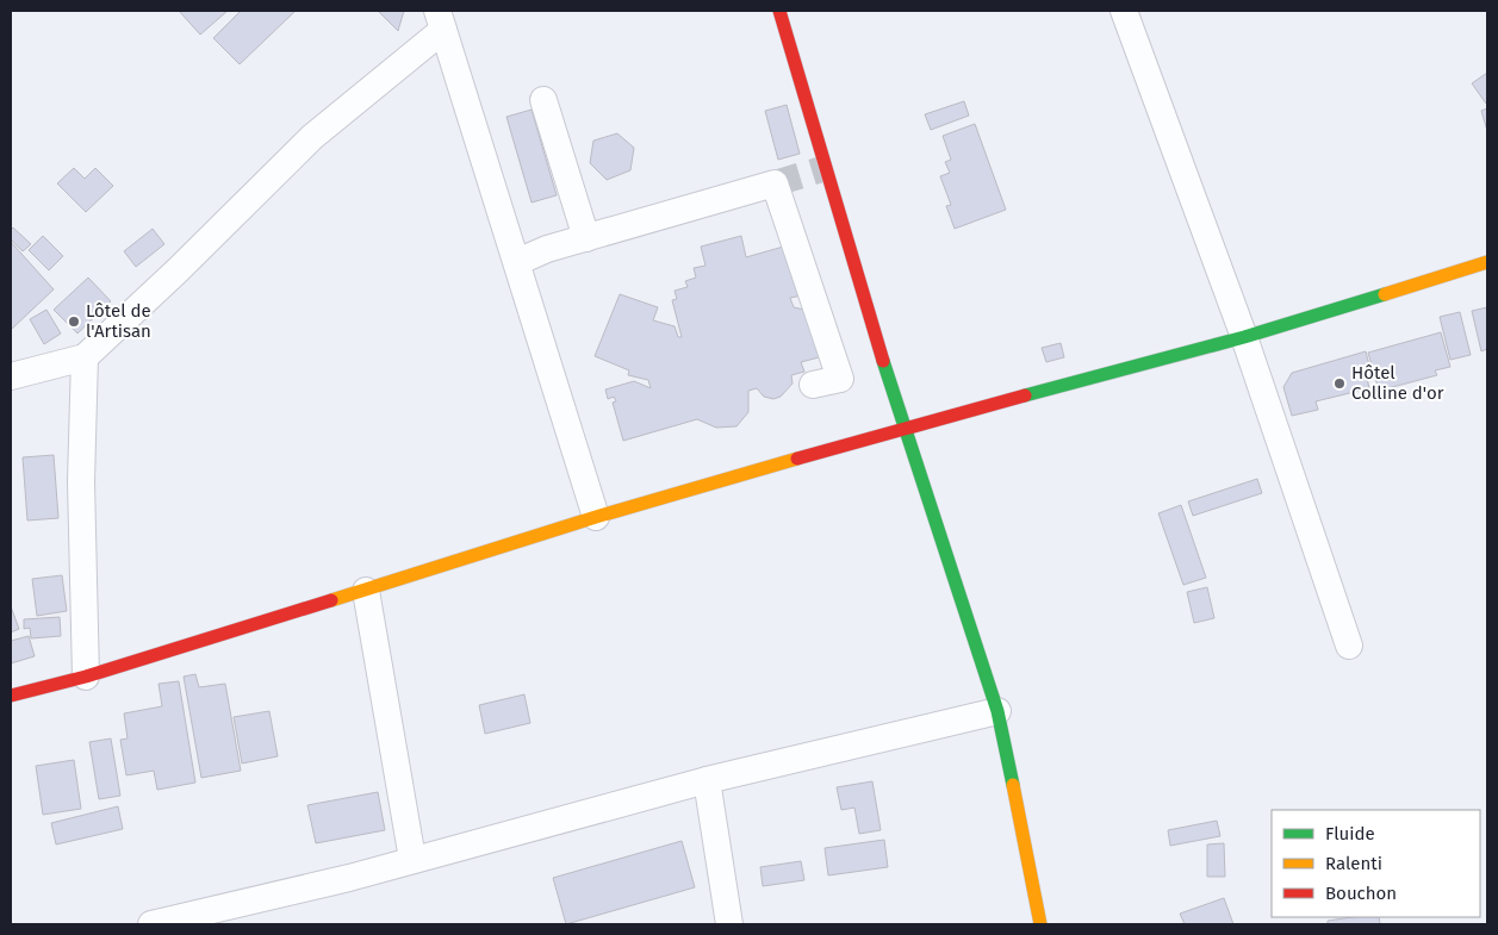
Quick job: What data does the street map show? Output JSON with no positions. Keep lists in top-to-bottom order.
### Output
{
  "places": ["Lôtel de l'Artisan", "Hôtel Colline d'or"],
  "legend": ["Fluide", "Ralenti", "Bouchon"]
}
